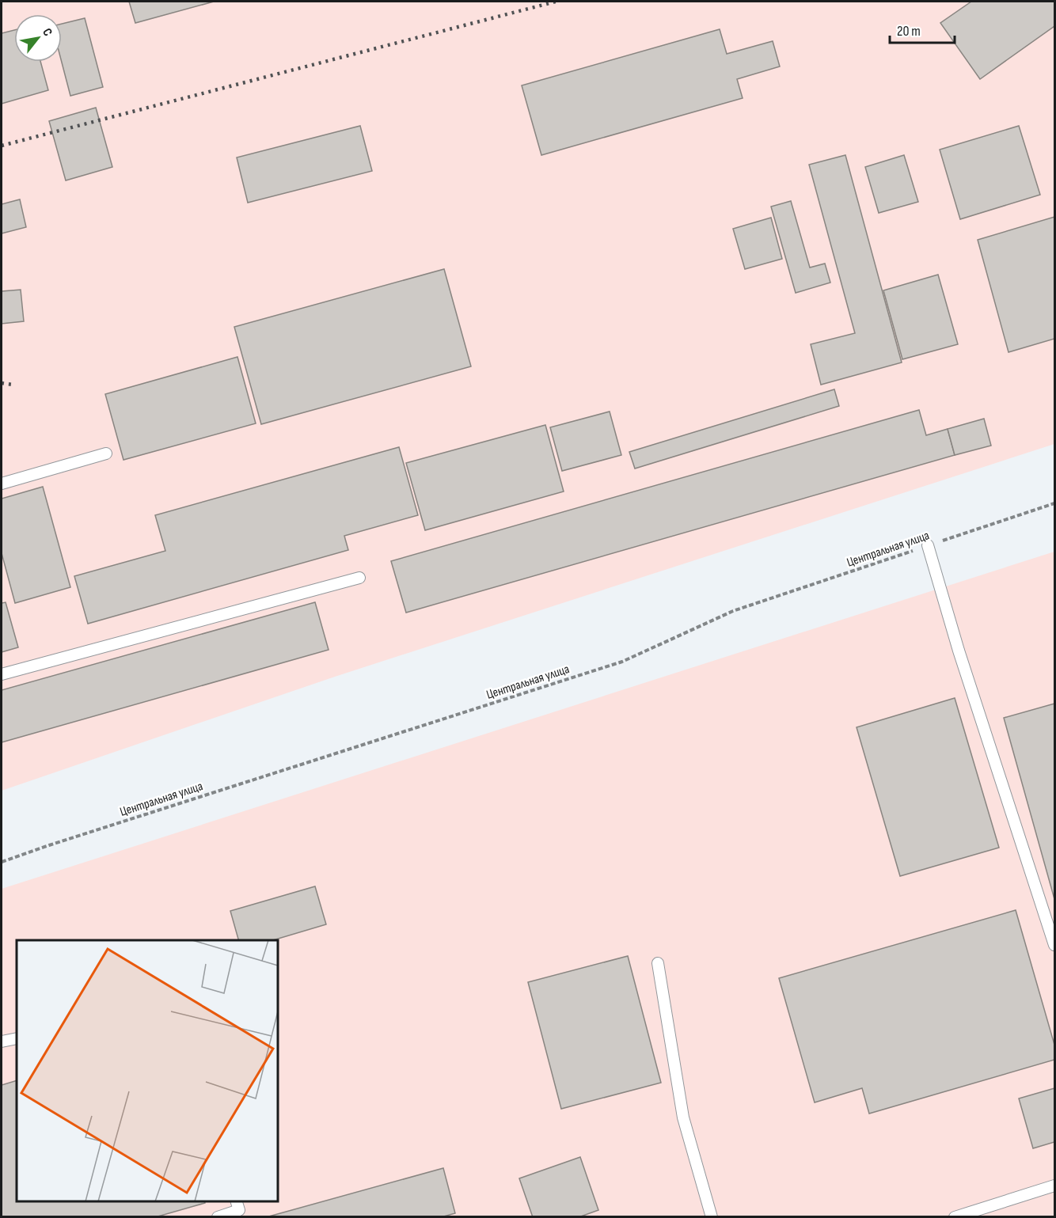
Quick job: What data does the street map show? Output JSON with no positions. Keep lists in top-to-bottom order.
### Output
{
  "streets": {
    "path": ["Центральная улица"]
  },
  "scale_bar": "20 m",
  "north": "top right"
}
